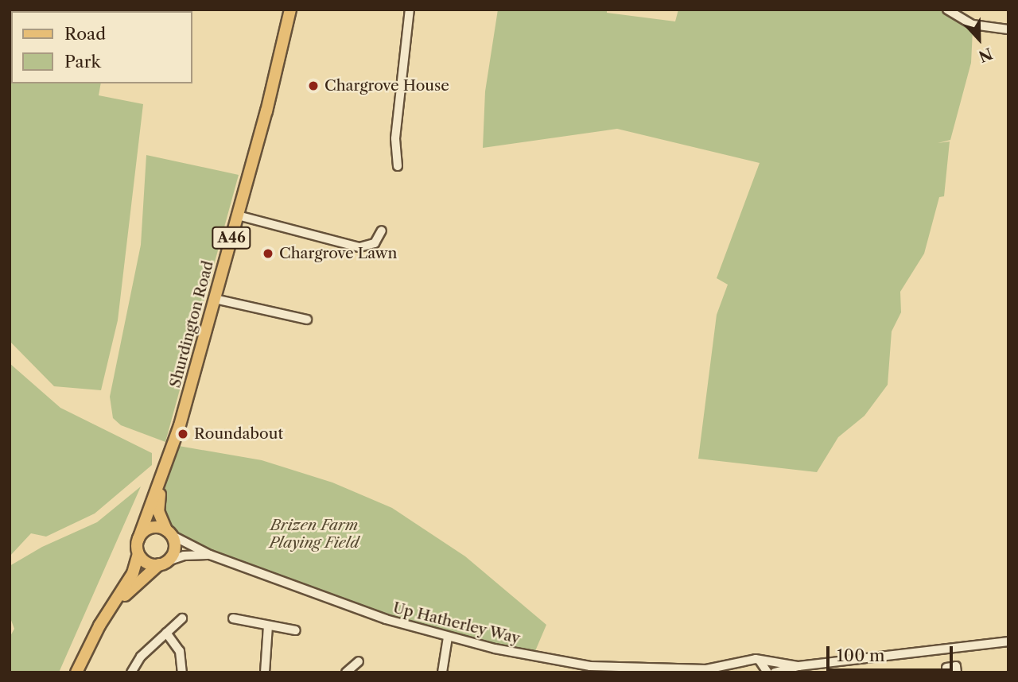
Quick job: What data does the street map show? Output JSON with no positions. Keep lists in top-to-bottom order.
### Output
{
  "streets": {
    "main road": ["A46", "Shurdington Road"],
    "street": ["Up Hatherley Way"]
  },
  "crossings": [
    ["Shurdington Road", "Up Hatherley Way"]
  ],
  "parks": ["Brizen Farm Playing Field"],
  "places": ["Chargrove House", "Chargrove Lawn", "Roundabout"],
  "legend": ["Road", "Park"],
  "scale_bar": "100 m",
  "north": "bottom"
}
